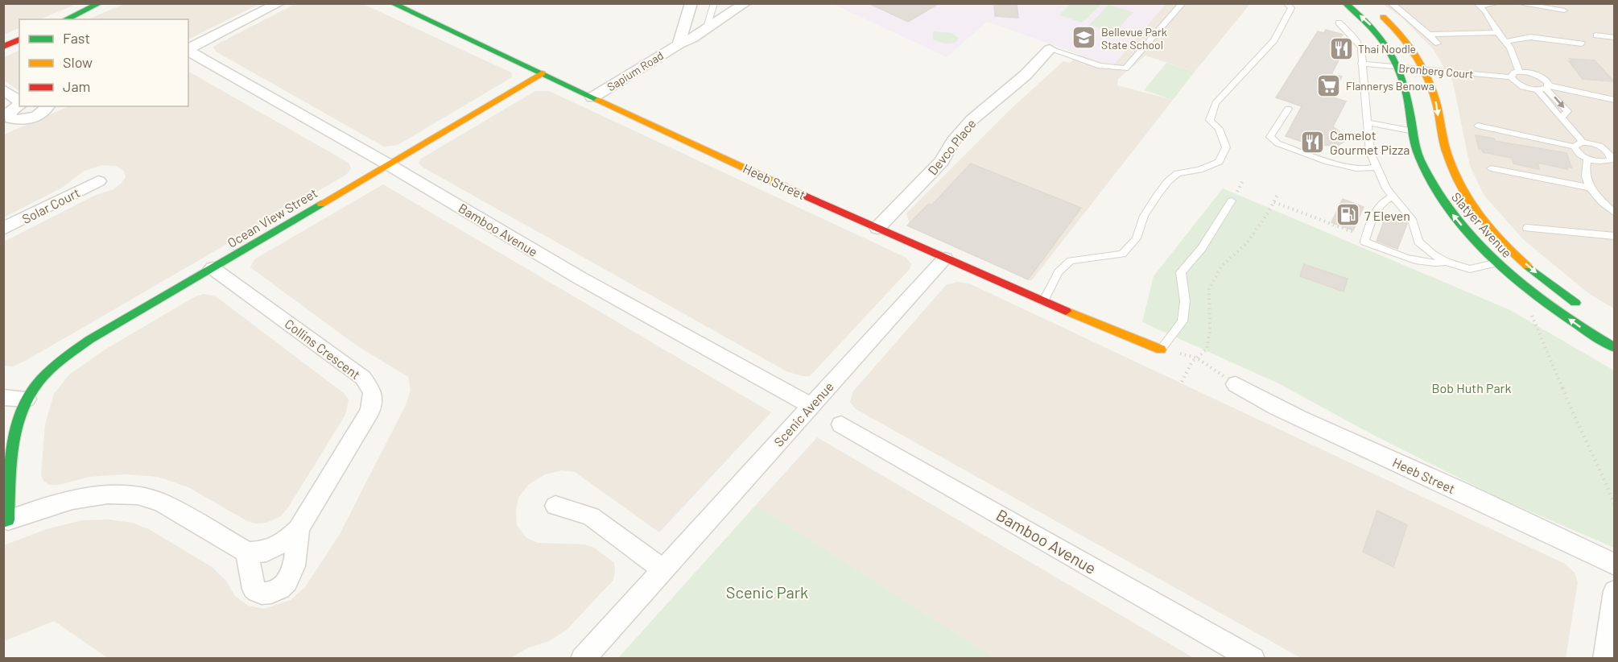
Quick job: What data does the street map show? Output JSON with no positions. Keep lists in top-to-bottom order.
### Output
{
  "streets": {
    "street": [
      "Sapium Road",
      "Devco Place",
      "Heeb Street",
      "Solar Court",
      "Ocean View Street",
      "Slatyer Avenue",
      "Bamboo Avenue",
      "Collins Crescent",
      "Scenic Avenue"
    ],
    "lane": ["Bronberg Court"]
  },
  "crossings": [
    ["Sapium Road", "Heeb Street"],
    ["Bronberg Court", "Slatyer Avenue"],
    ["Devco Place", "Heeb Street"],
    ["Heeb Street", "Ocean View Street"],
    ["Heeb Street", "Scenic Avenue"],
    ["Ocean View Street", "Bamboo Avenue"],
    ["Ocean View Street", "Collins Crescent"],
    ["Bamboo Avenue", "Scenic Avenue"]
  ],
  "parks": ["Bob Huth Park", "Scenic Park"],
  "places": {
    "school or university": ["Bellevue Park State School"],
    "restaurant": ["Thai Noodle", "Camelot Gourmet Pizza"],
    "supermarket": ["Flannerys Benowa"],
    "fuel station": ["7 Eleven"]
  },
  "legend": ["Fast", "Slow", "Jam"]
}
